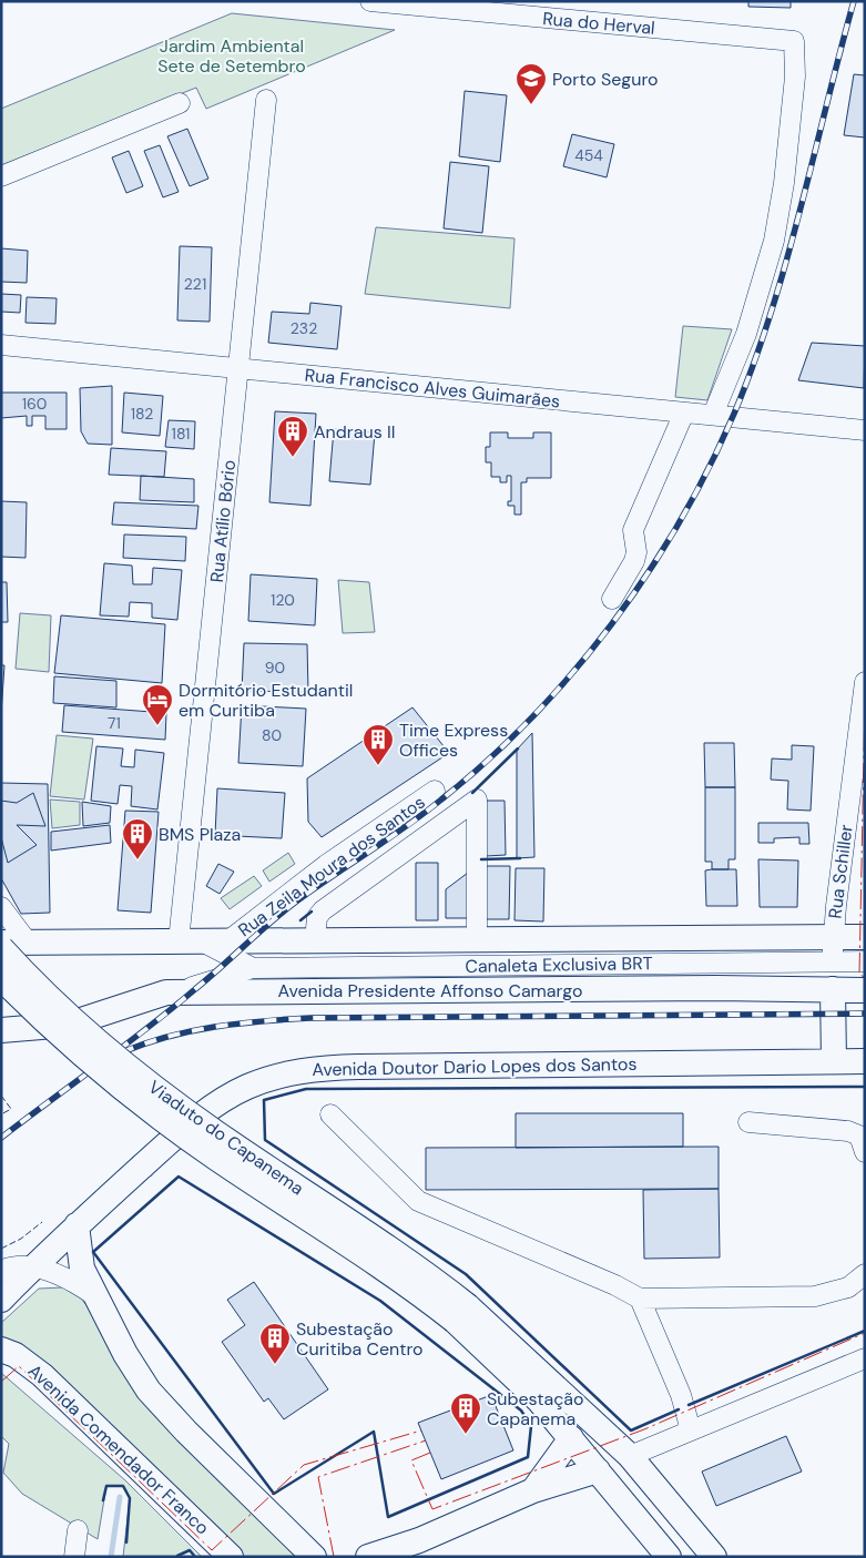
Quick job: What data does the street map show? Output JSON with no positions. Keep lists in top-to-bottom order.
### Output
{
  "streets": {
    "main road": [
      "Rua Schiller",
      "Avenida Presidente Affonso Camargo",
      "Avenida Doutor Dario Lopes dos Santos",
      "Viaduto do Capanema",
      "Avenida Comendador Franco"
    ],
    "street": [
      "Rua do Herval",
      "Rua Francisco Alves Guimarães",
      "Rua Atílio Bório",
      "Rua Zeila Moura dos Santos",
      "Canaleta Exclusiva BRT"
    ]
  },
  "crossings": [
    ["Rua do Herval", "Rua Francisco Alves Guimarães"],
    ["Rua Francisco Alves Guimarães", "Rua Atílio Bório"],
    ["Rua Atílio Bório", "Canaleta Exclusiva BRT"],
    ["Rua Schiller", "Canaleta Exclusiva BRT"],
    ["Rua Schiller", "Avenida Presidente Affonso Camargo"],
    ["Rua Schiller", "Avenida Doutor Dario Lopes dos Santos"],
    ["Canaleta Exclusiva BRT", "Avenida Presidente Affonso Camargo"]
  ],
  "parks": ["Jardim Ambiental Sete de Setembro"],
  "places": {
    "school or university": ["Porto Seguro"],
    "building": [
      "Andraus II",
      "Time Express Offices",
      "BMS Plaza",
      "Subestação Curitiba Centro",
      "Subestação Capanema"
    ],
    "hotel": ["Dormitório Estudantil em Curitiba"]
  },
  "house_numbers": [
    "454",
    "221",
    "232",
    "160",
    "182",
    "181",
    "120",
    "90",
    "71",
    "80"
  ]
}
